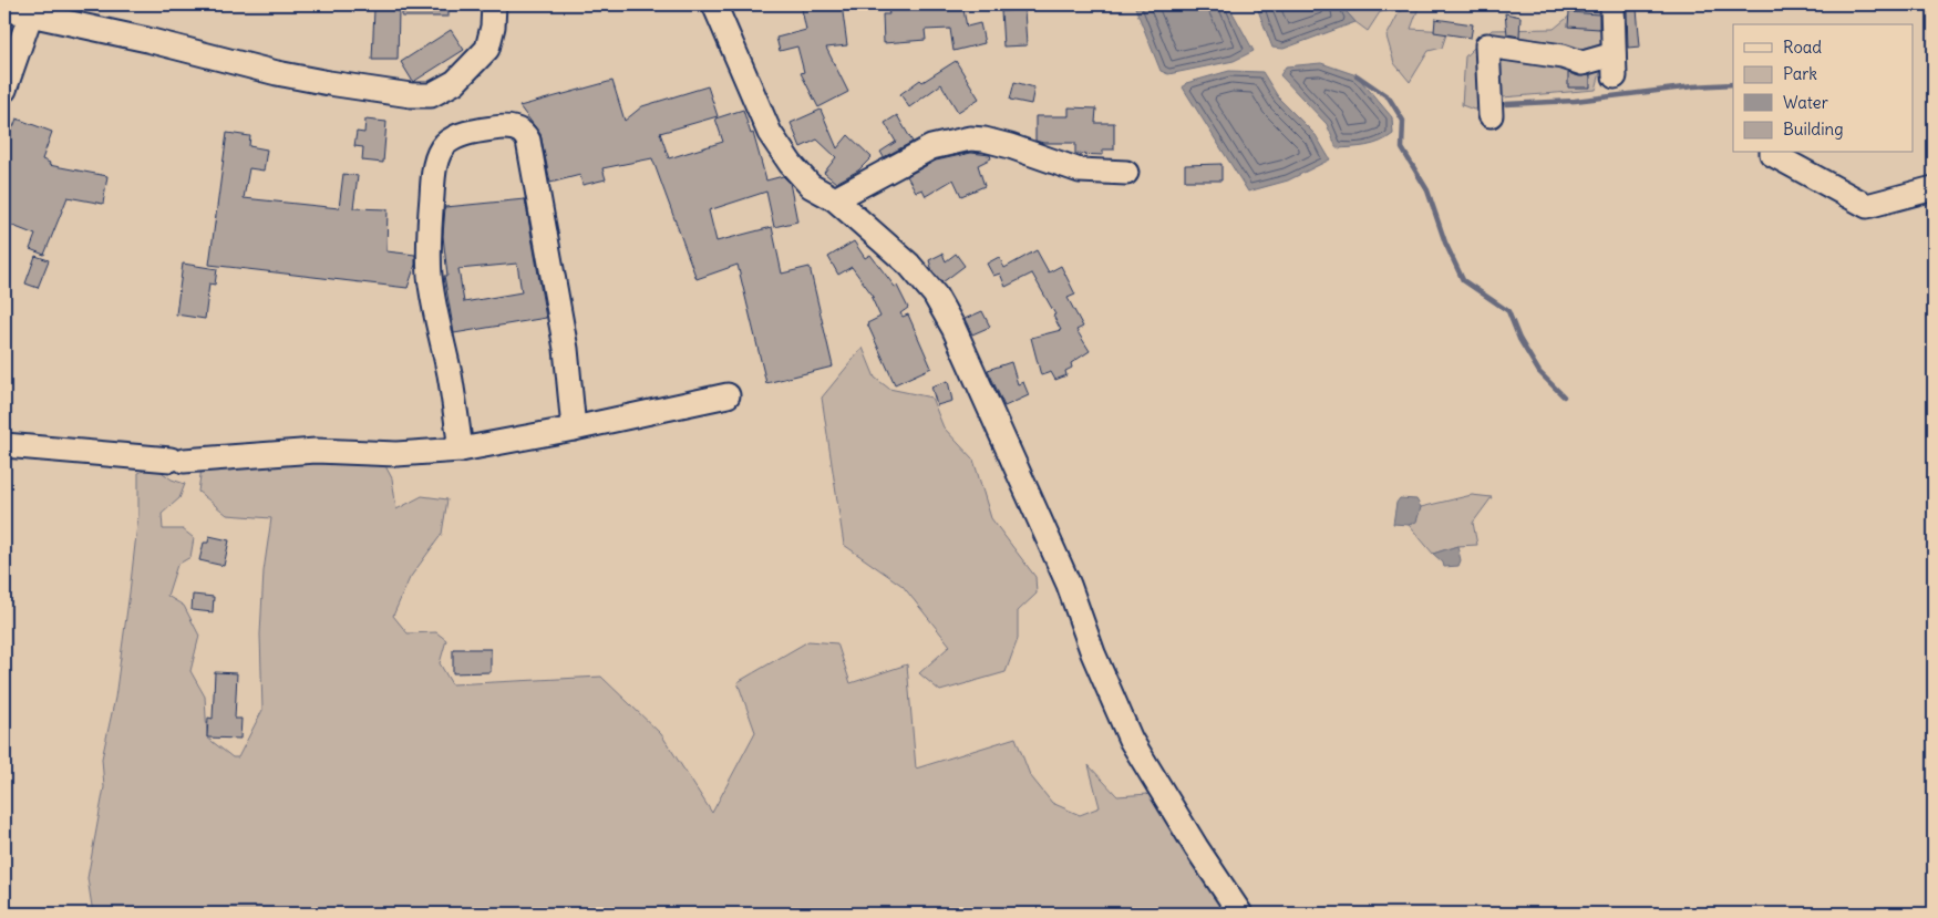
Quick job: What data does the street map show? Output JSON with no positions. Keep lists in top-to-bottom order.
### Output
{
  "legend": [
    "Road",
    "Park",
    "Water",
    "Building"
  ]
}
